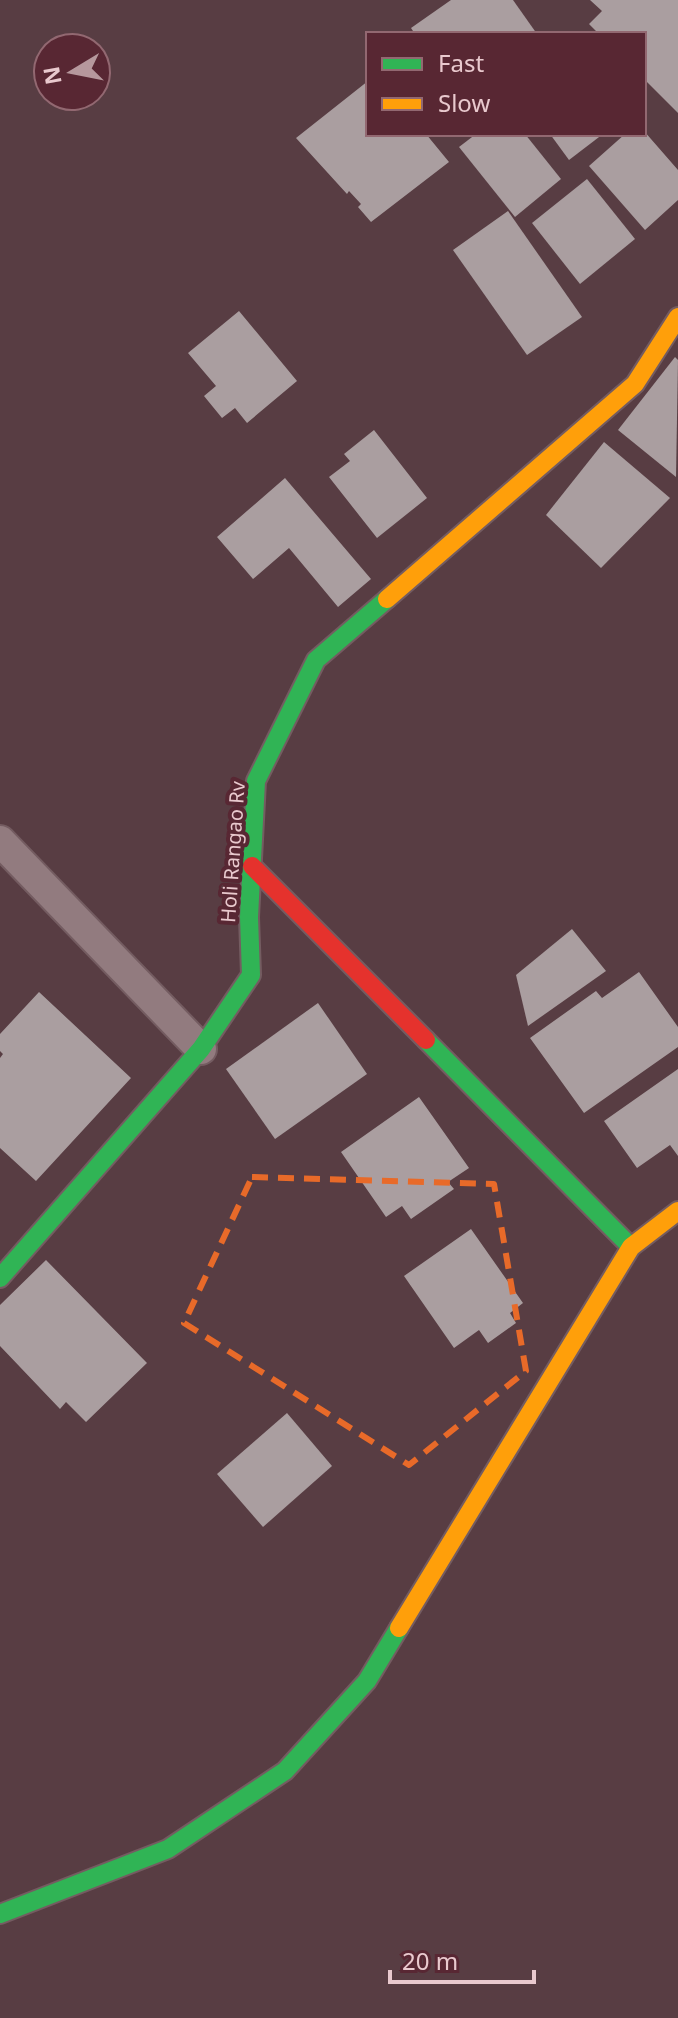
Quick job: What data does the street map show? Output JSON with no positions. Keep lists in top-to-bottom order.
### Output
{
  "streets": {
    "street": ["Holi Rangao Rv"]
  },
  "legend": ["Fast", "Slow"],
  "scale_bar": "20 m",
  "north": "left"
}
